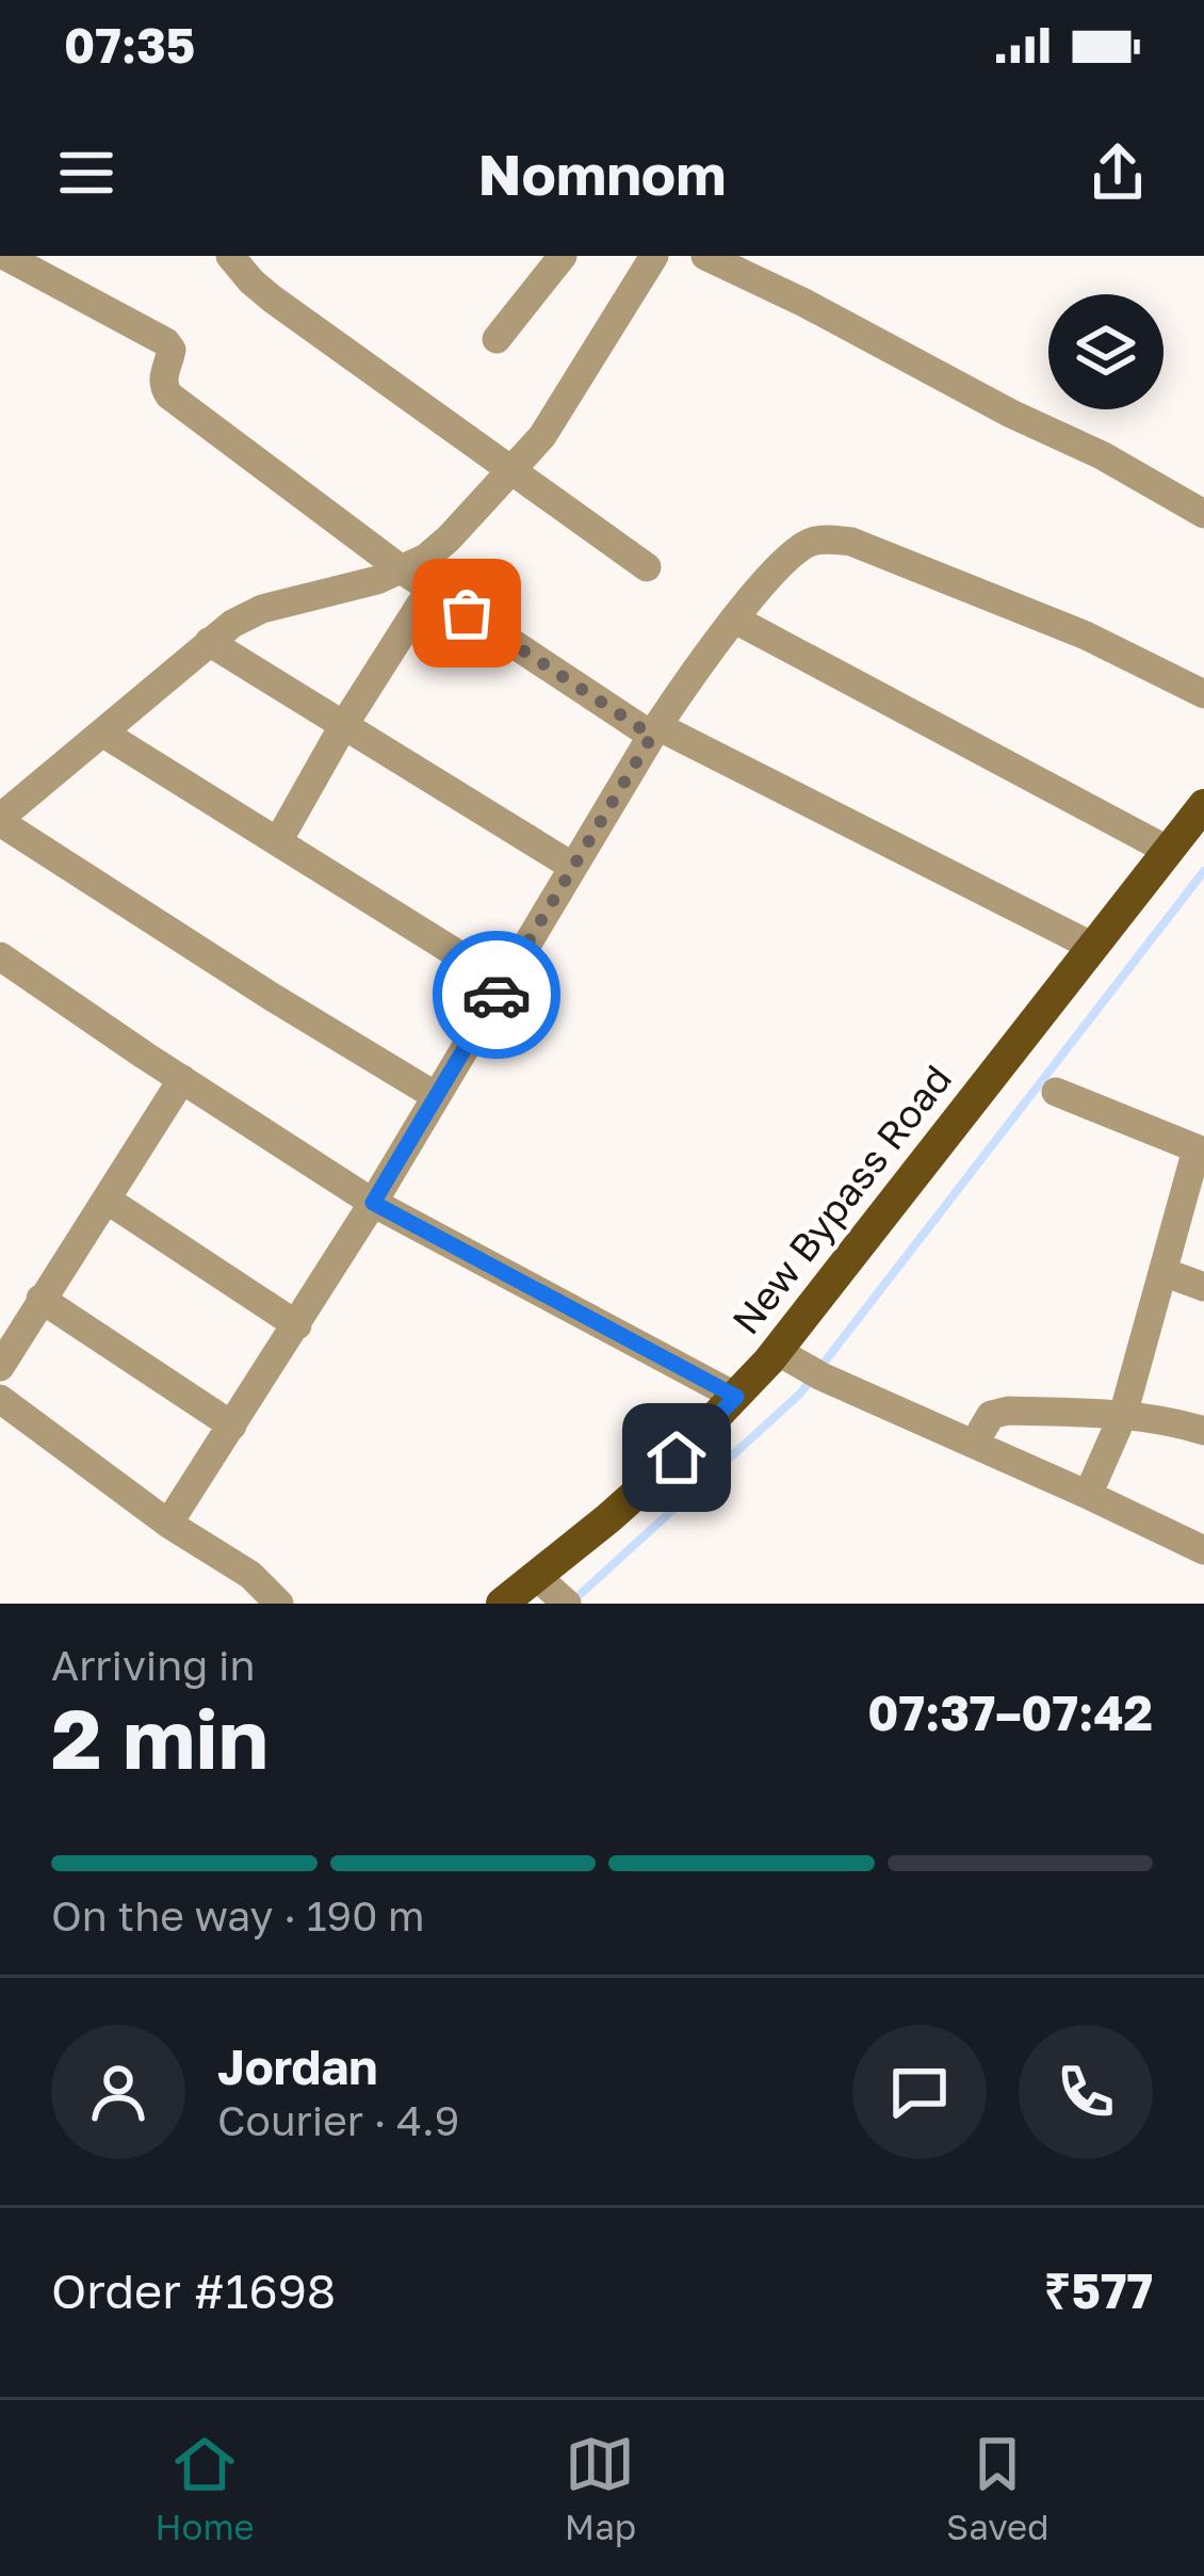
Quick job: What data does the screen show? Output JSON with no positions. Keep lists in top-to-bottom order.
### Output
{
  "streets": {
    "main road": ["New Bypass Road"]
  },
  "page": {
    "status": "07:35",
    "header": "Nomnom",
    "heading": ["2 min", "Arriving in", "07:37–07:42"],
    "panel": [
      "Jordan",
      "Courier · 4.9",
      "Order #1698",
      "₹577"
    ],
    "bar": "On the way · 190 m",
    "tabs": ["Home", "Map", "Saved"]
  }
}
